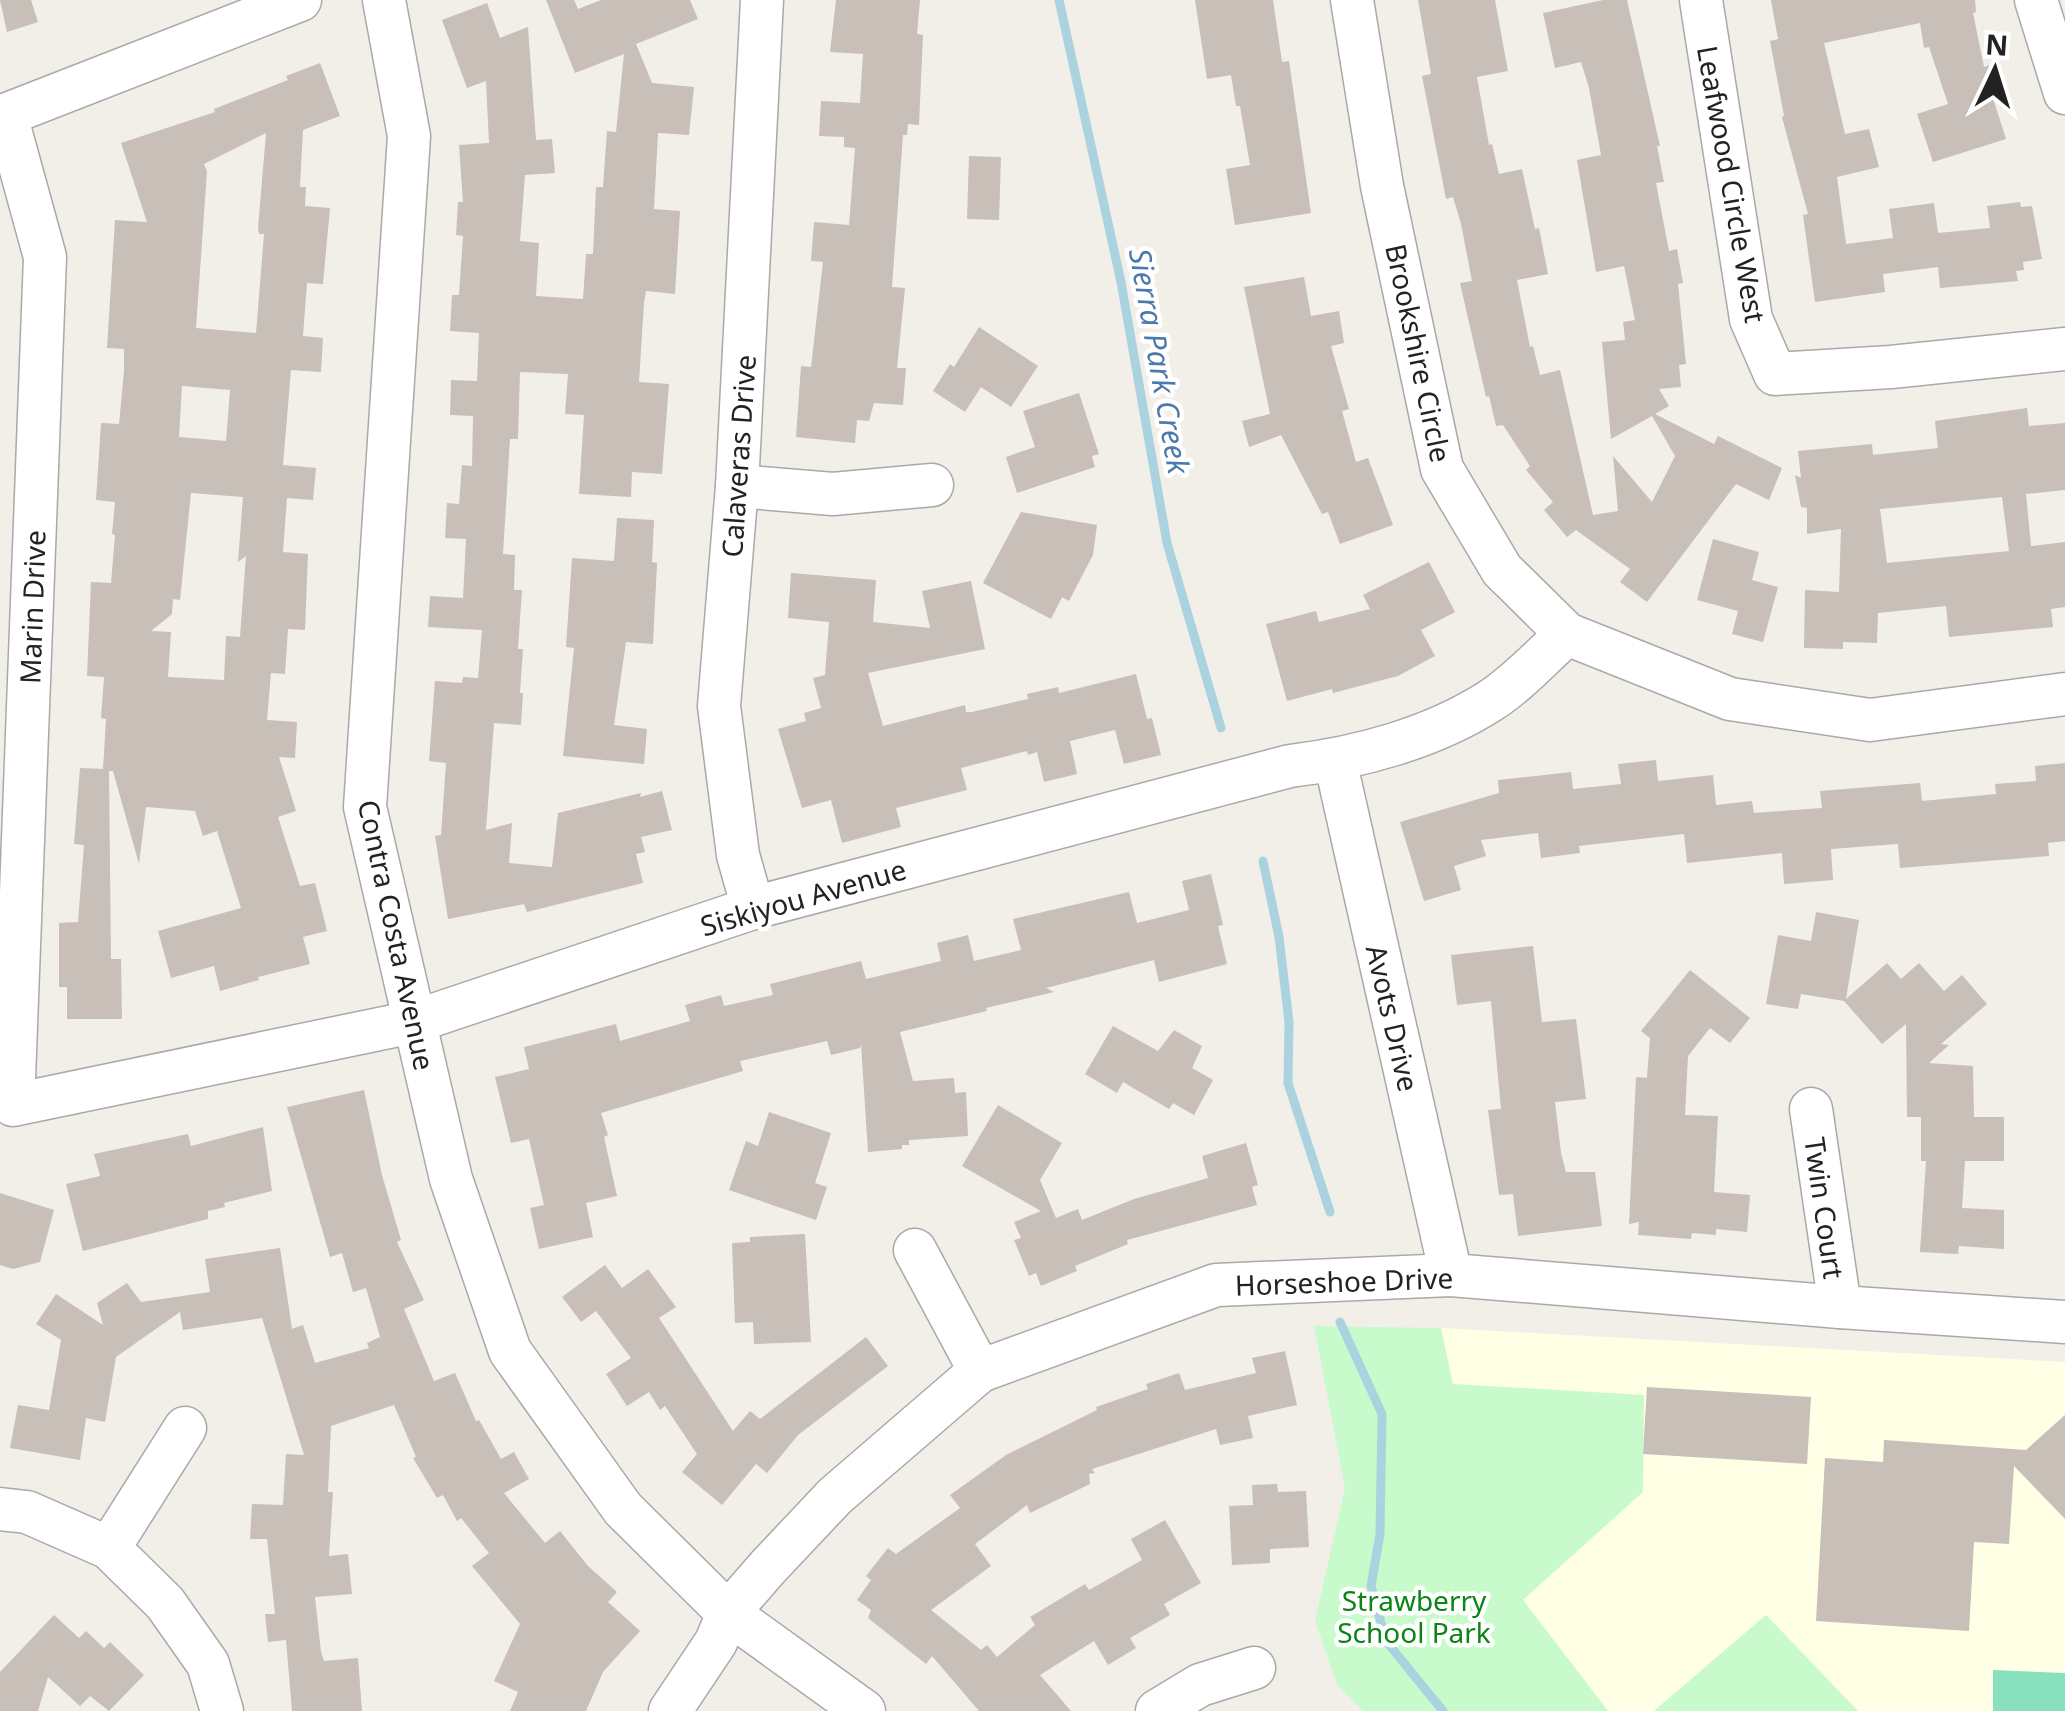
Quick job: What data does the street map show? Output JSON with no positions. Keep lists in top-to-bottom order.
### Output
{
  "streets": {
    "street": [
      "Leafwood Circle West",
      "Brookshire Circle",
      "Calaveras Drive",
      "Marin Drive",
      "Siskiyou Avenue",
      "Contra Costa Avenue",
      "Avots Drive",
      "Twin Court",
      "Horseshoe Drive"
    ]
  },
  "crossings": [
    ["Brookshire Circle", "Siskiyou Avenue"],
    ["Calaveras Drive", "Siskiyou Avenue"],
    ["Marin Drive", "Siskiyou Avenue"],
    ["Siskiyou Avenue", "Contra Costa Avenue"],
    ["Siskiyou Avenue", "Avots Drive"],
    ["Contra Costa Avenue", "Horseshoe Drive"],
    ["Avots Drive", "Horseshoe Drive"],
    ["Twin Court", "Horseshoe Drive"]
  ],
  "water": ["Sierra Park Creek"],
  "parks": ["Strawberry School Park"],
  "north": "top"
}
